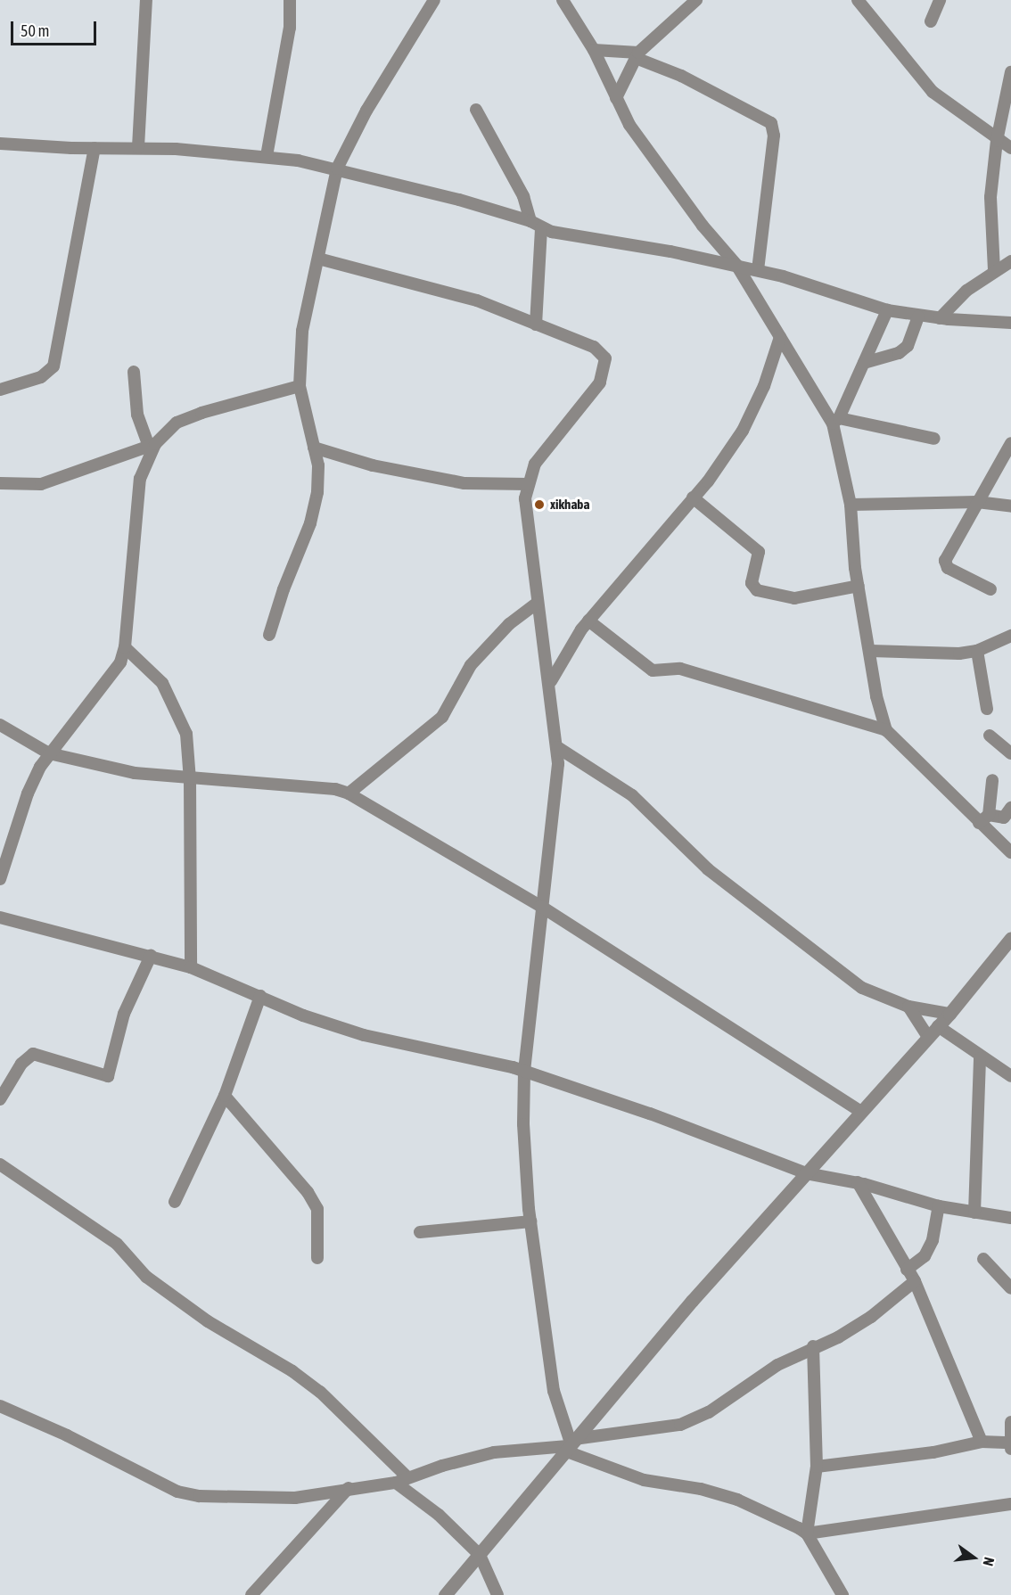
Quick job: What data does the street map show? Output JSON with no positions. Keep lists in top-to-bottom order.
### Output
{
  "places": ["xikhaba"],
  "scale_bar": "50 m",
  "north": "right"
}
